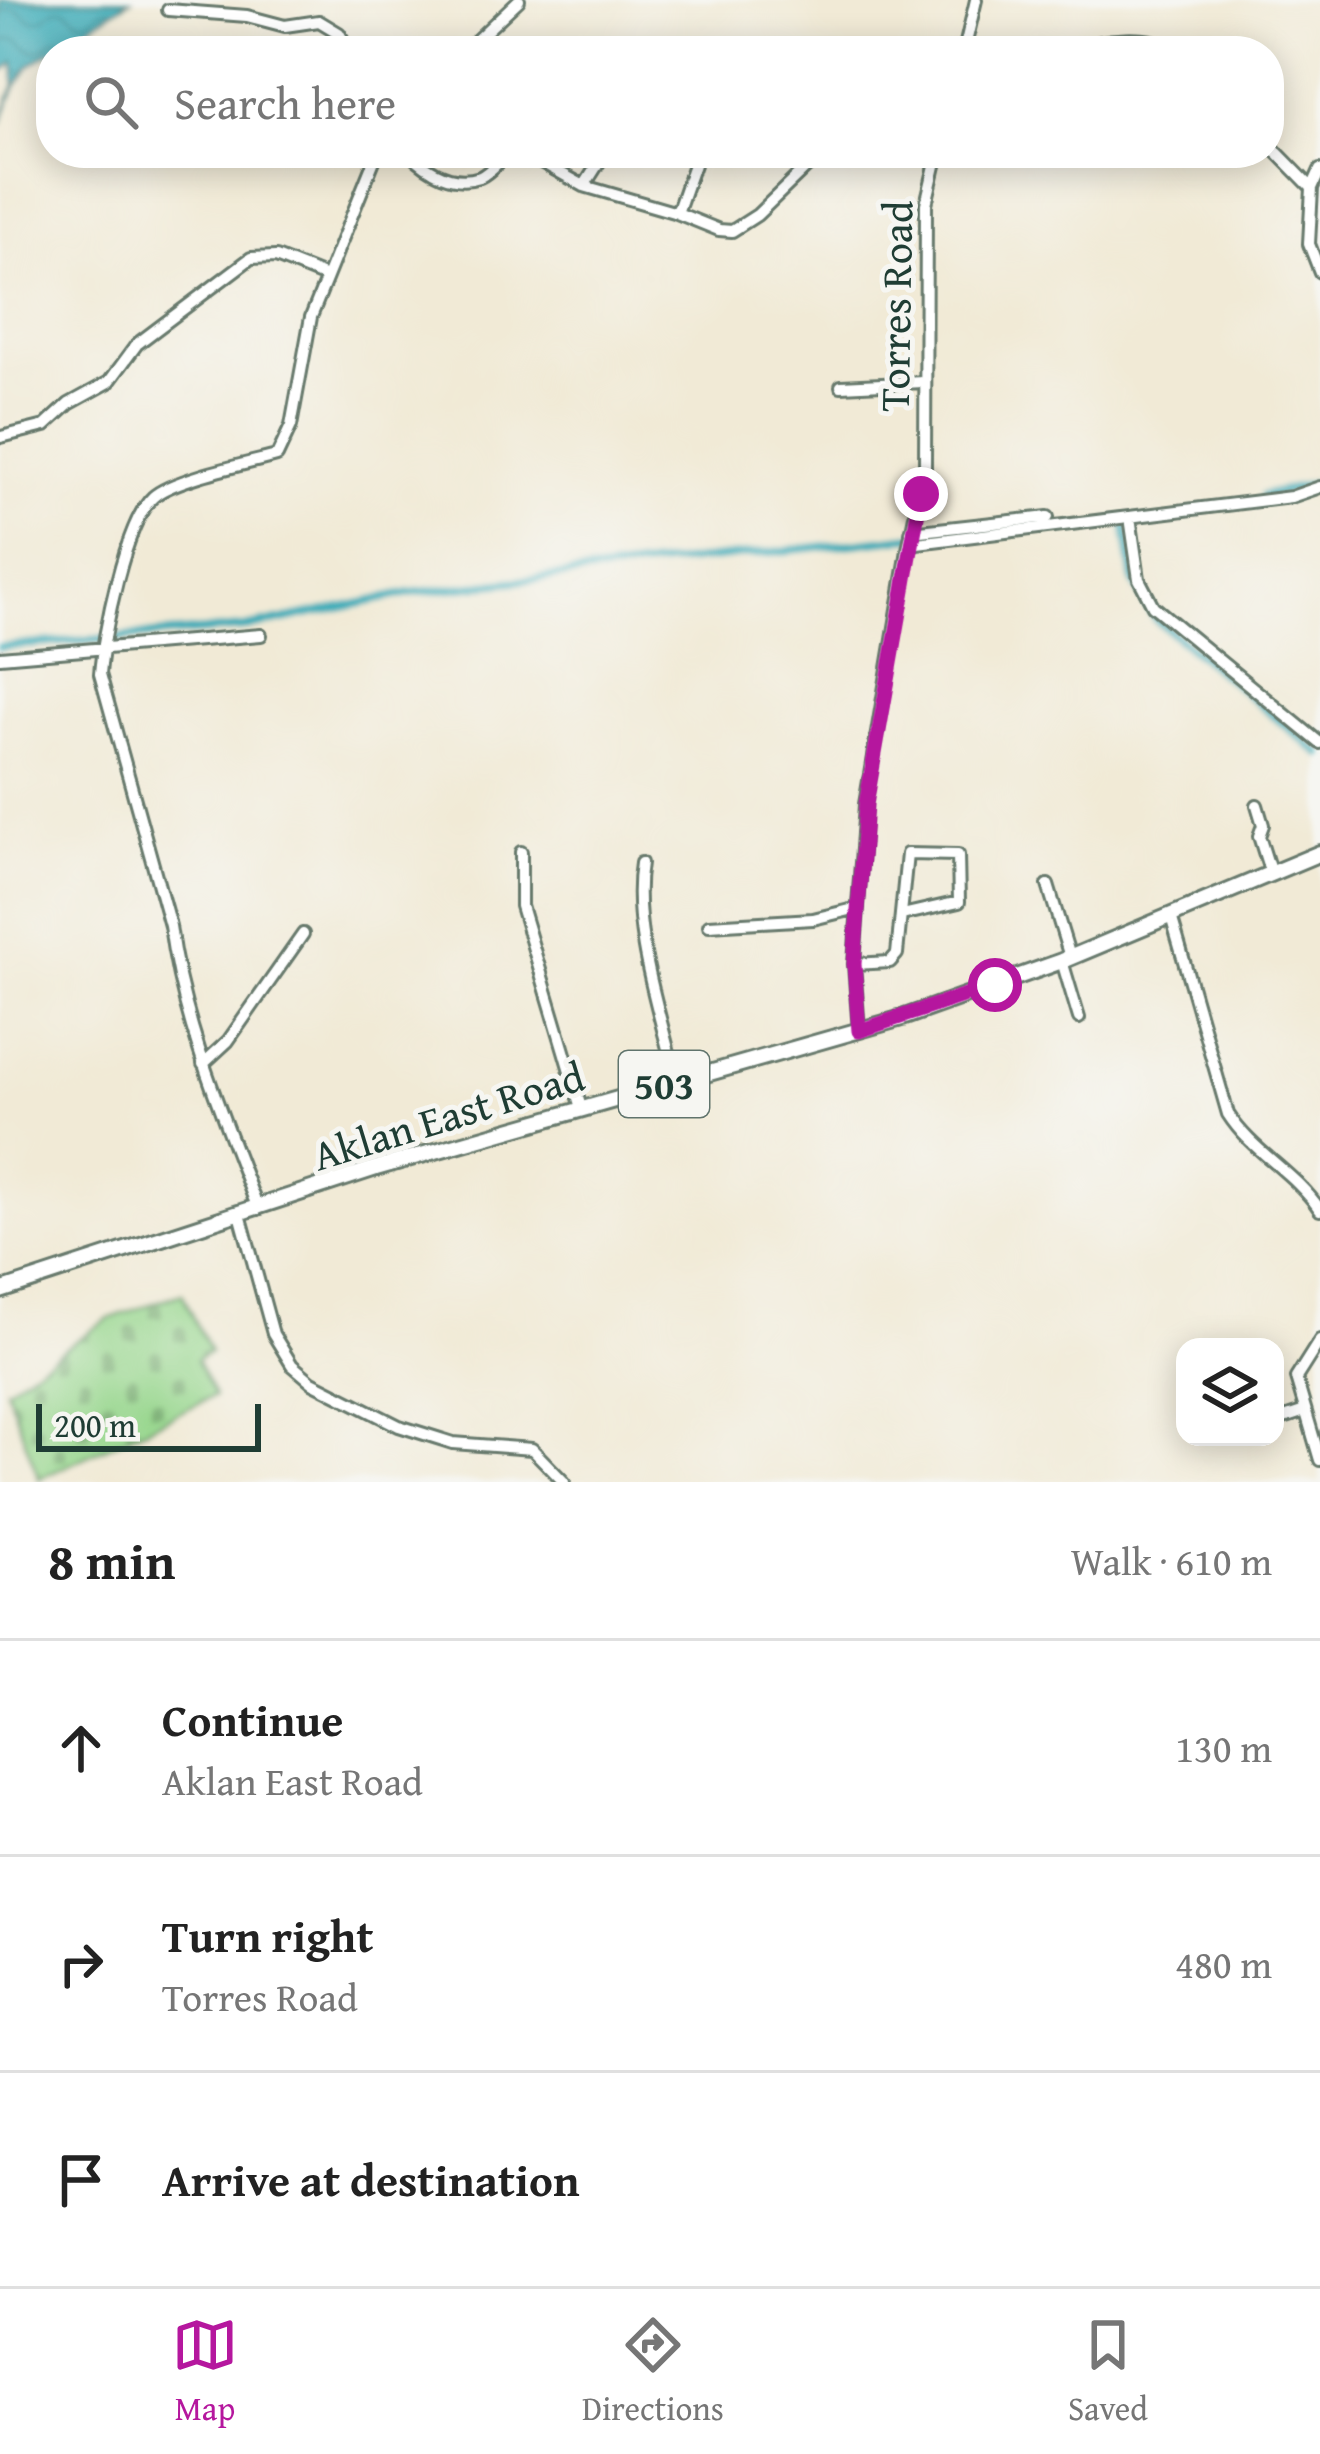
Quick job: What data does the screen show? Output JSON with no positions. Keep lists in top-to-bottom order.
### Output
{
  "streets": {
    "main road": ["503", "Aklan East Road"],
    "street": ["Torres Road"]
  },
  "crossings": [
    ["Torres Road", "Aklan East Road"]
  ],
  "scale_bar": "200 m",
  "page": {
    "search": "Search here",
    "scale": "200 m",
    "heading": ["8 min", "Walk · 610 m"],
    "list": [
      ["Continue", "Aklan East Road", "130 m"],
      ["Turn right", "Torres Road", "480 m"],
      "Arrive at destination"
    ],
    "nav": ["Map", "Directions", "Saved"]
  }
}
